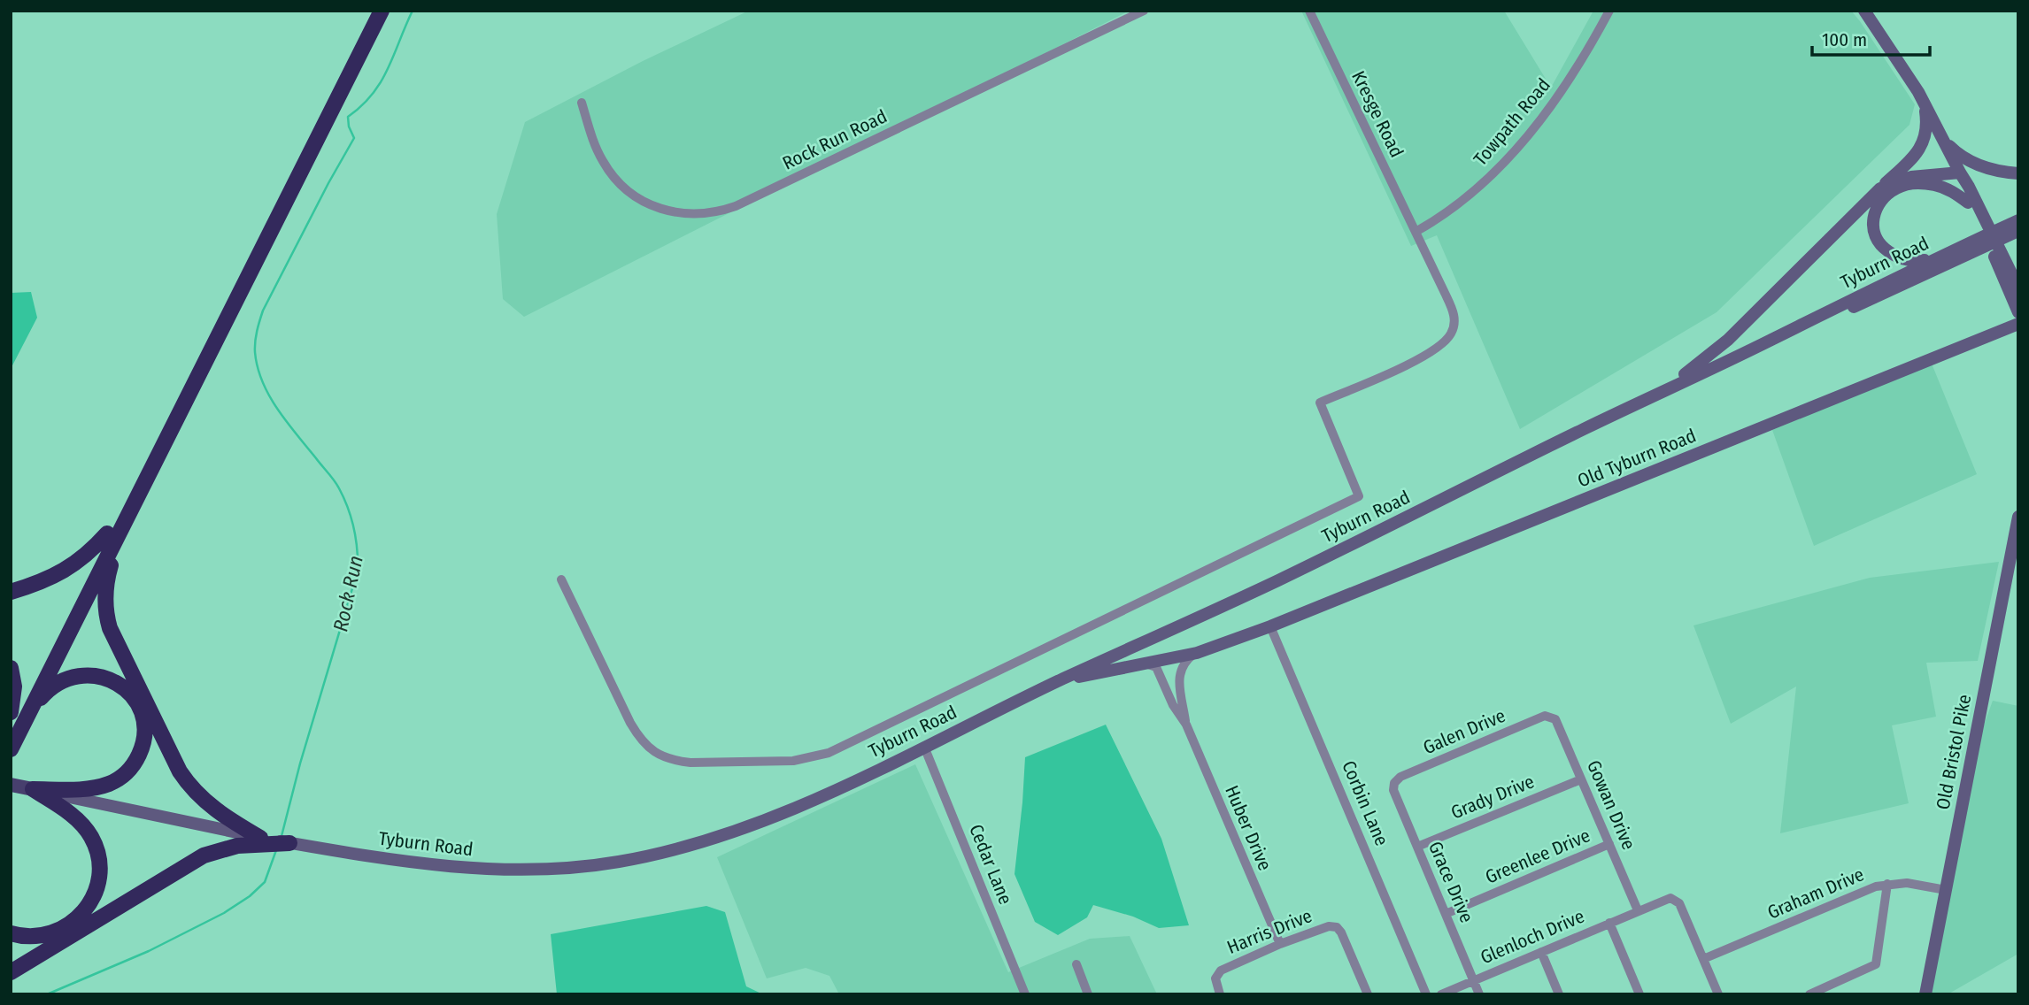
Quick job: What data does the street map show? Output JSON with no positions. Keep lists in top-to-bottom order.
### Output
{
  "streets": {
    "main road": ["Tyburn Road", "Old Tyburn Road", "Old Bristol Pike"],
    "street": [
      "Kresge Road",
      "Towpath Road",
      "Rock Run Road",
      "Galen Drive",
      "Grady Drive",
      "Corbin Lane",
      "Gowan Drive",
      "Huber Drive",
      "Greenlee Drive",
      "Cedar Lane",
      "Grace Drive",
      "Graham Drive",
      "Harris Drive",
      "Glenloch Drive"
    ]
  },
  "crossings": [
    ["Kresge Road", "Towpath Road"],
    ["Tyburn Road", "Old Tyburn Road"],
    ["Tyburn Road", "Cedar Lane"],
    ["Old Tyburn Road", "Corbin Lane"],
    ["Old Tyburn Road", "Huber Drive"],
    ["Galen Drive", "Gowan Drive"],
    ["Galen Drive", "Grace Drive"],
    ["Old Bristol Pike", "Graham Drive"],
    ["Grady Drive", "Gowan Drive"],
    ["Grady Drive", "Grace Drive"],
    ["Gowan Drive", "Greenlee Drive"],
    ["Gowan Drive", "Glenloch Drive"],
    ["Huber Drive", "Harris Drive"],
    ["Greenlee Drive", "Grace Drive"],
    ["Grace Drive", "Glenloch Drive"],
    ["Graham Drive", "Glenloch Drive"]
  ],
  "water": ["Rock Run"],
  "scale_bar": "100 m"
}
